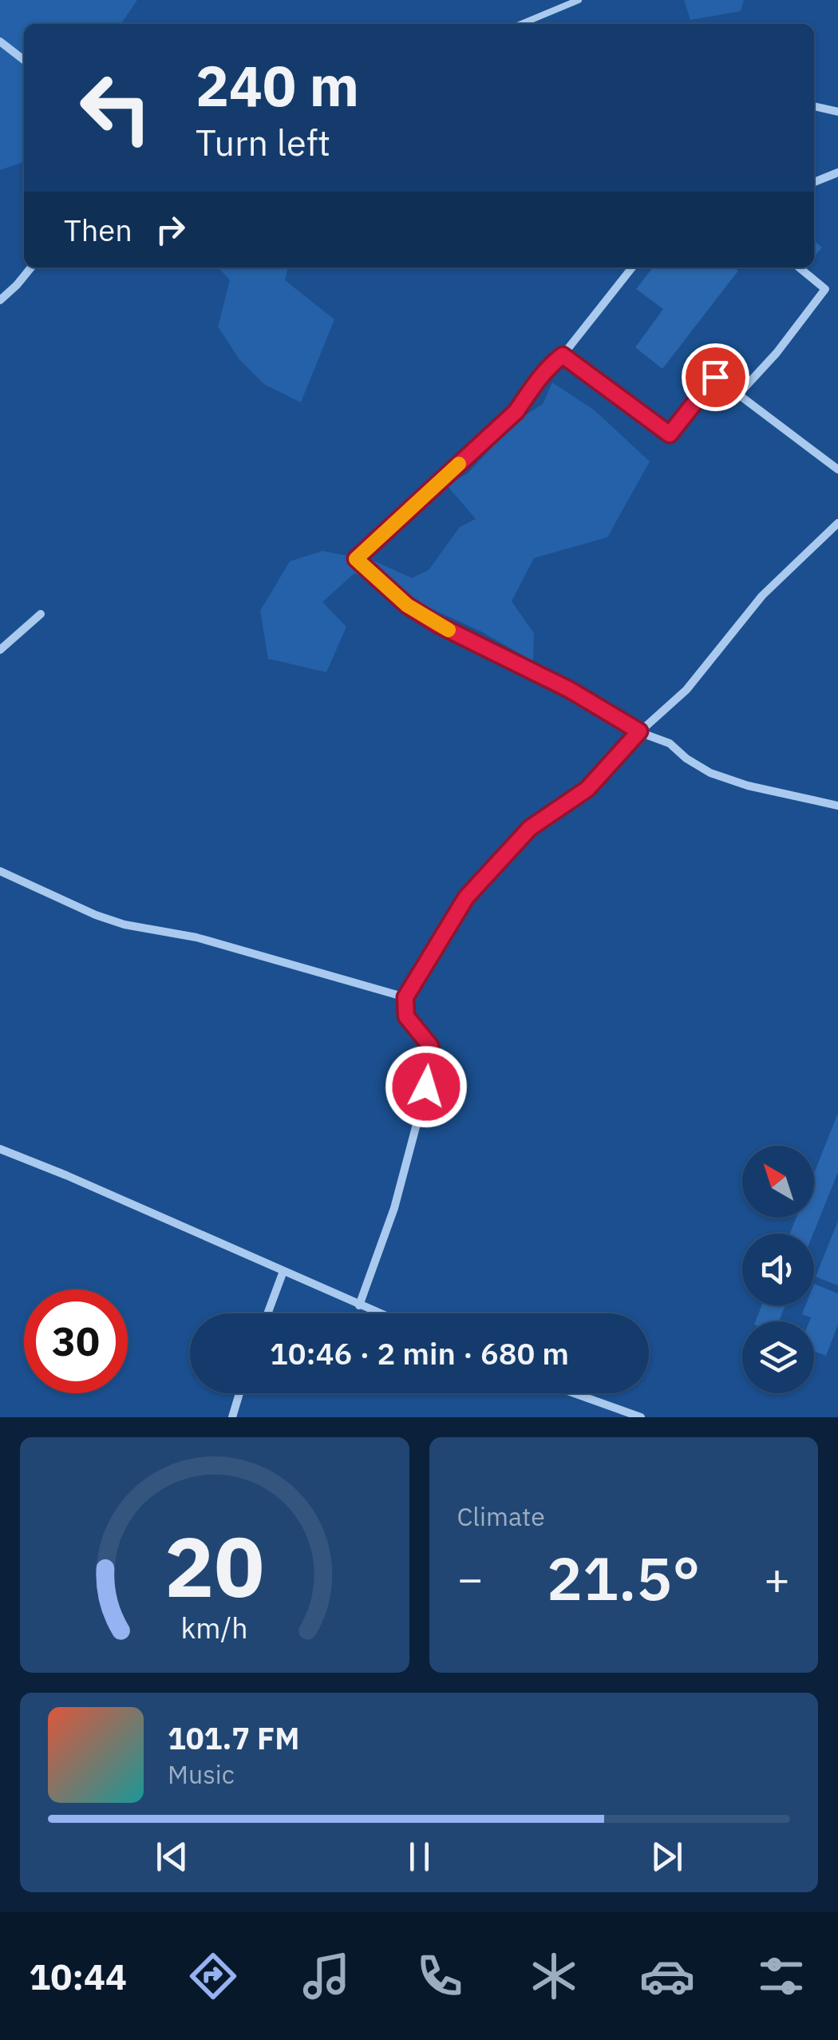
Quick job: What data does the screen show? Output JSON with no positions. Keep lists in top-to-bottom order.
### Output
{
  "north": "top left",
  "page": {
    "turn": ["240 m", "Turn left"],
    "then": "Then",
    "limit": "30",
    "trip": "10:46 · 2 min · 680 m",
    "tile": "Climate",
    "heat": ["−", "21.5°", "+"],
    "song": ["101.7 FM", "Music"],
    "tabs": "10:44",
    "gauge": ["20", "km/h"]
  }
}
